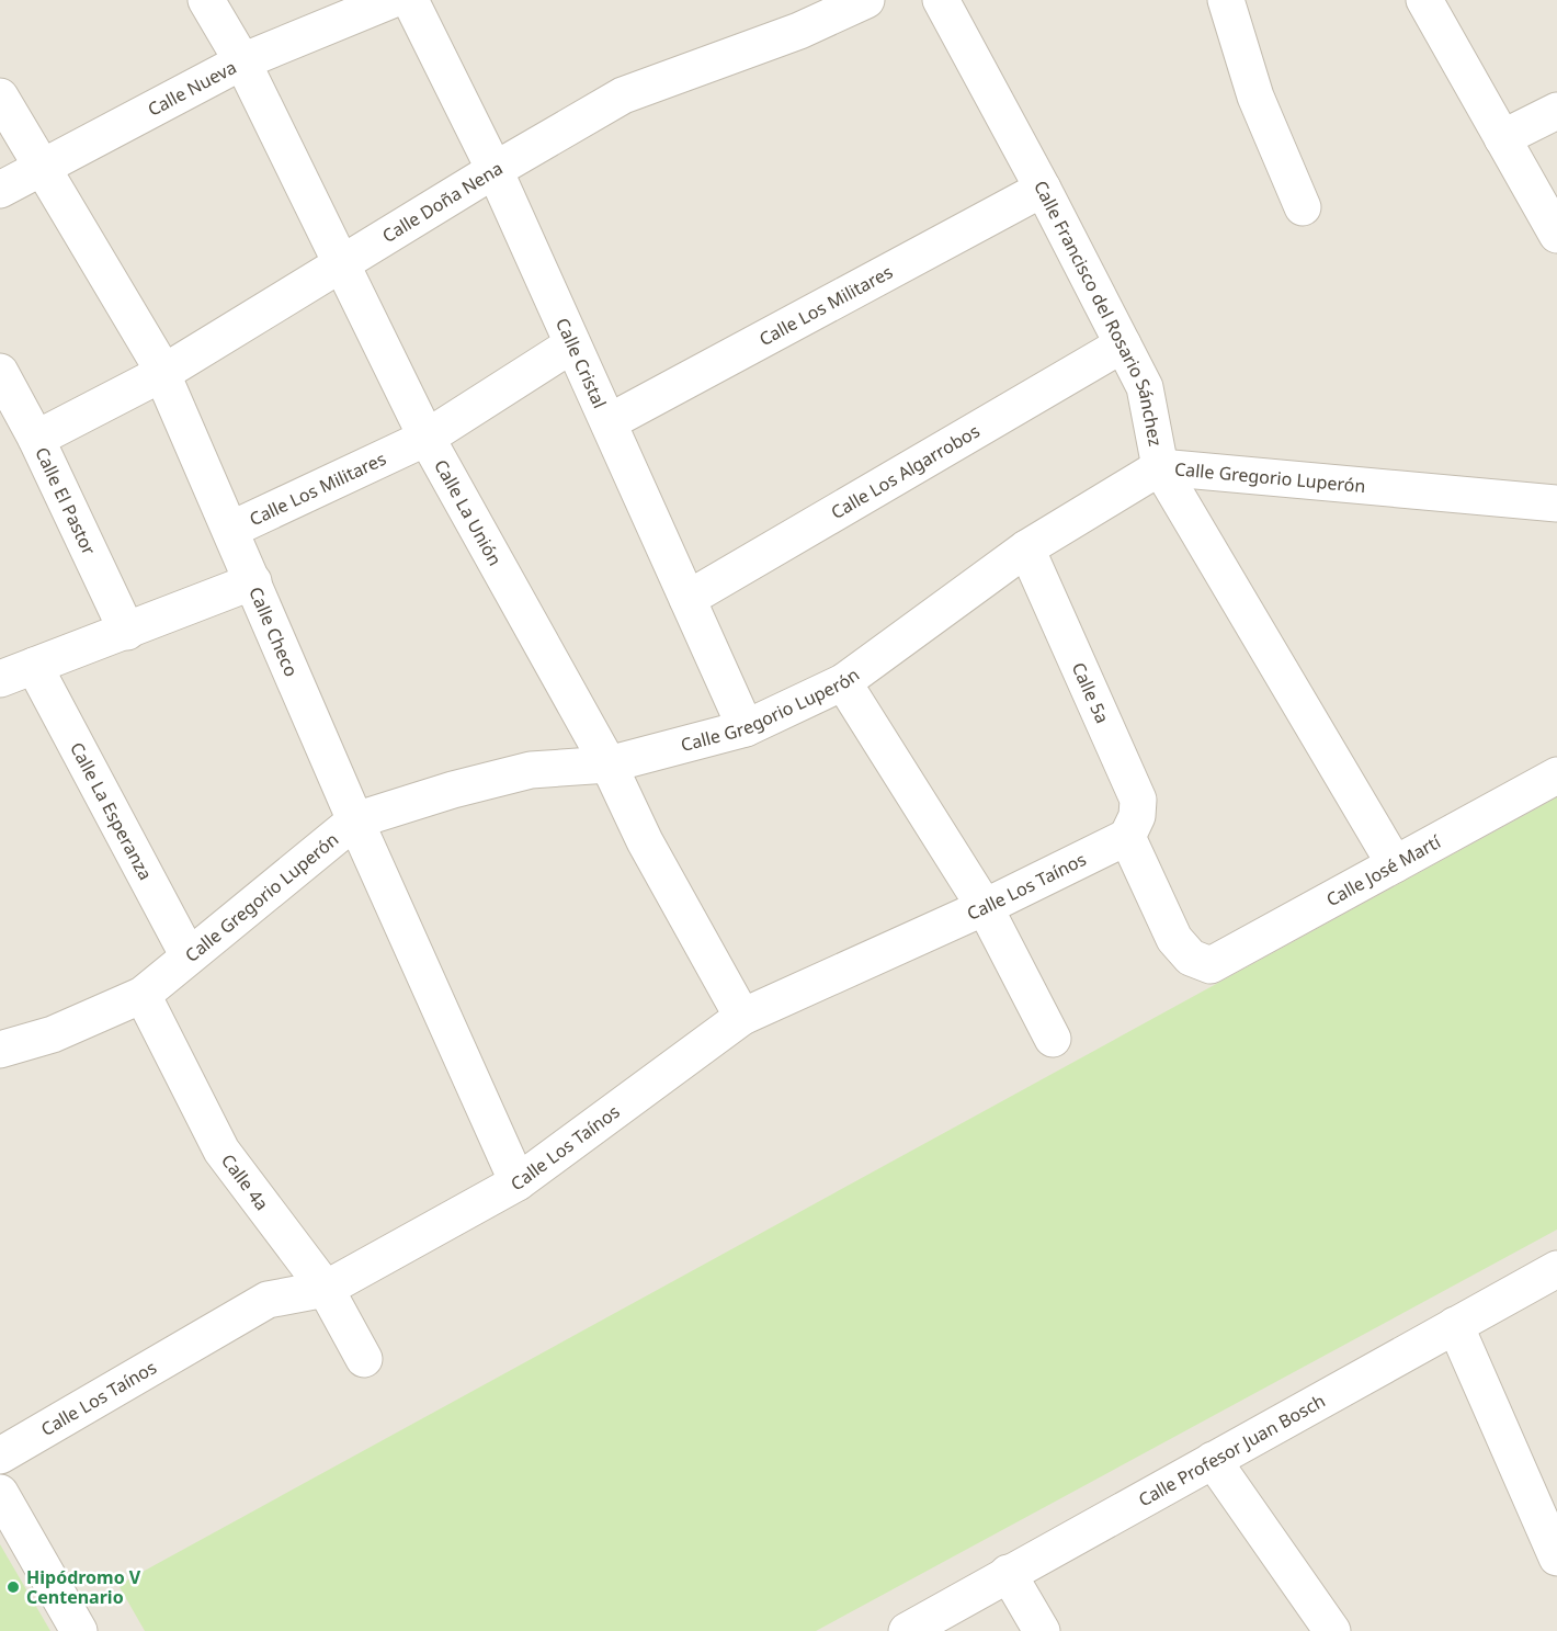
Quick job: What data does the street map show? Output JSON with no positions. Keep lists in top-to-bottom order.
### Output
{
  "streets": {
    "street": [
      "Calle Nueva",
      "Calle Doña Nena",
      "Calle Los Militares",
      "Calle Francisco del Rosario Sánchez",
      "Calle Cristal",
      "Calle Los Algarrobos",
      "Calle Gregorio Luperón",
      "Calle El Pastor",
      "Calle La Unión",
      "Calle Checo",
      "Calle 5a",
      "Calle La Esperanza",
      "Calle José Martí",
      "Calle Los Taínos",
      "Calle 4a",
      "Calle Profesor Juan Bosch"
    ]
  },
  "crossings": [
    ["Calle Nueva", "Calle La Unión"],
    ["Calle Nueva", "Calle Checo"],
    ["Calle Doña Nena", "Calle Cristal"],
    ["Calle Doña Nena", "Calle El Pastor"],
    ["Calle Doña Nena", "Calle La Unión"],
    ["Calle Doña Nena", "Calle Checo"],
    ["Calle Los Militares", "Calle Francisco del Rosario Sánchez"],
    ["Calle Los Militares", "Calle Cristal"],
    ["Calle Los Militares", "Calle La Unión"],
    ["Calle Los Militares", "Calle Checo"],
    ["Calle Francisco del Rosario Sánchez", "Calle Los Algarrobos"],
    ["Calle Francisco del Rosario Sánchez", "Calle Gregorio Luperón"],
    ["Calle Francisco del Rosario Sánchez", "Calle José Martí"],
    ["Calle Cristal", "Calle Los Algarrobos"],
    ["Calle Cristal", "Calle Gregorio Luperón"],
    ["Calle Gregorio Luperón", "Calle La Unión"],
    ["Calle Gregorio Luperón", "Calle Checo"],
    ["Calle Gregorio Luperón", "Calle 5a"],
    ["Calle Gregorio Luperón", "Calle La Esperanza"],
    ["Calle Gregorio Luperón", "Calle 4a"],
    ["Calle La Unión", "Calle Los Taínos"],
    ["Calle Checo", "Calle Los Taínos"],
    ["Calle 5a", "Calle José Martí"],
    ["Calle 5a", "Calle Los Taínos"],
    ["Calle José Martí", "Calle Los Taínos"],
    ["Calle Los Taínos", "Calle 4a"]
  ],
  "places": ["Hipódromo V Centenario"]
}
